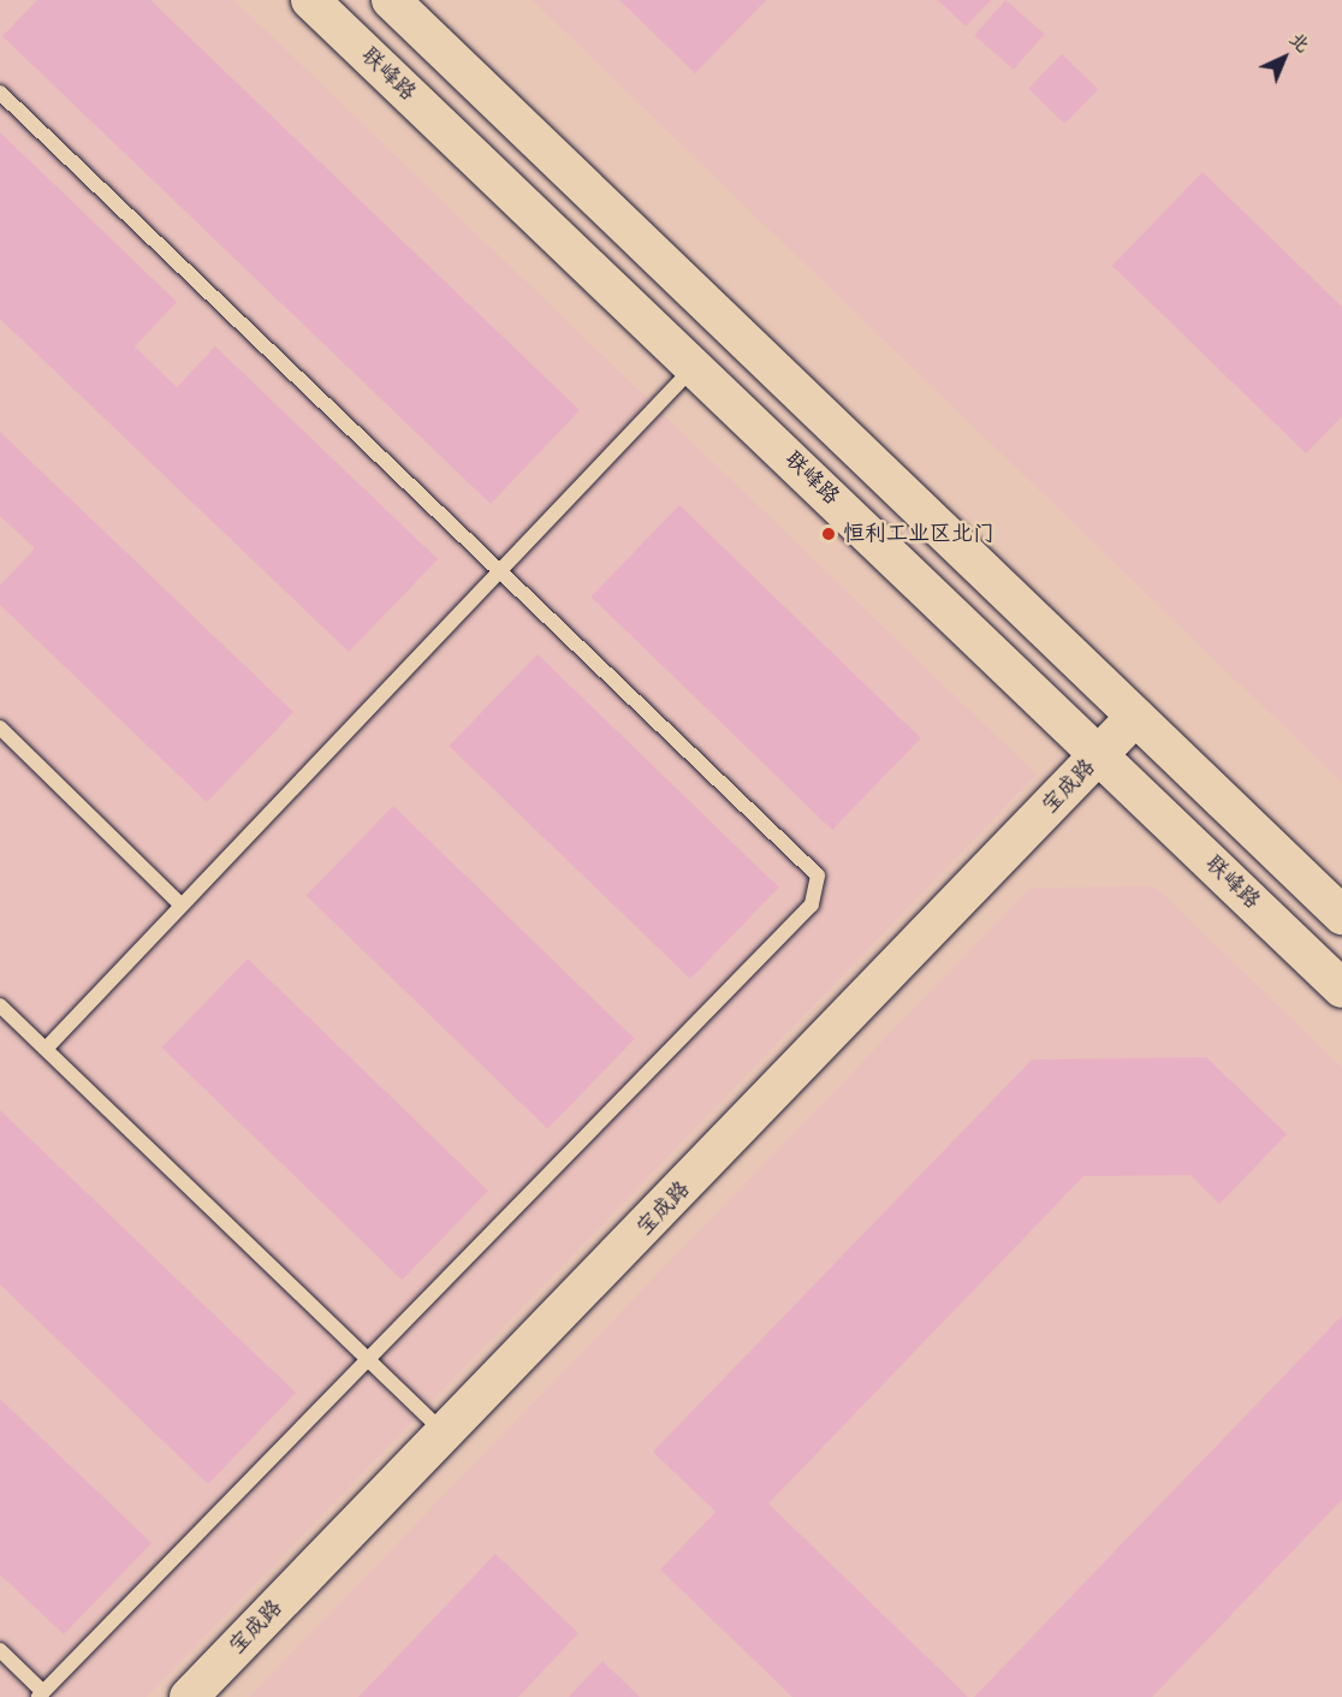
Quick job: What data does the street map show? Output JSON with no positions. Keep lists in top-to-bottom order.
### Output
{
  "streets": {
    "street": ["联峰路", "宝成路"]
  },
  "crossings": [
    ["联峰路", "宝成路"]
  ],
  "places": ["恒利工业区北门"],
  "north": "top right"
}
